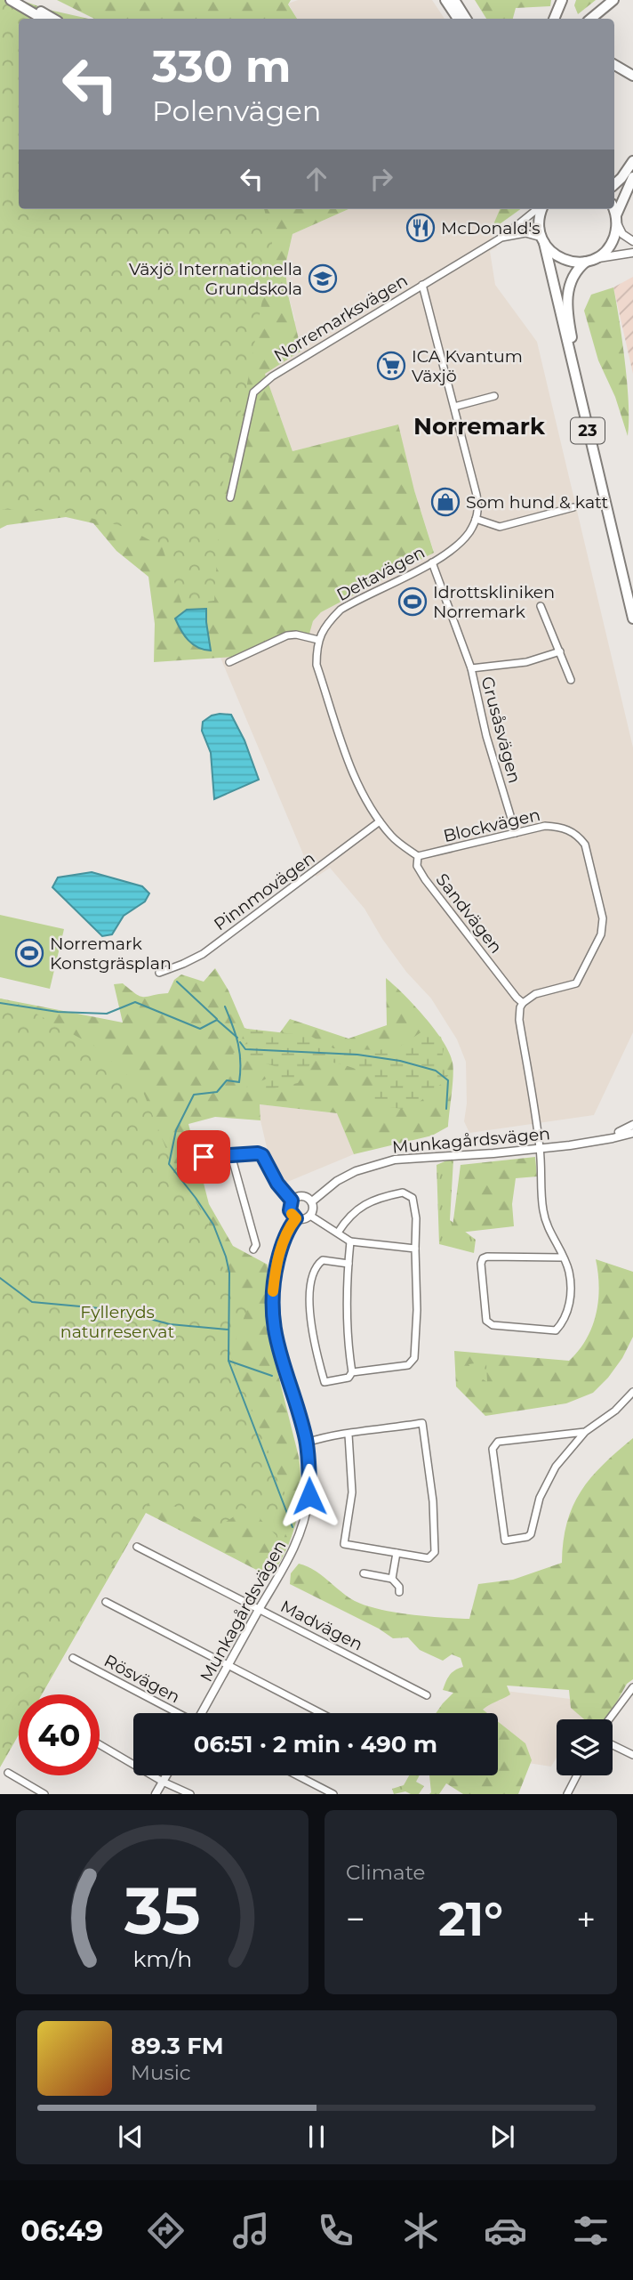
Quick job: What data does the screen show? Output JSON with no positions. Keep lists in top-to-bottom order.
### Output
{
  "streets": {
    "main road": ["23"],
    "street": [
      "Norremarksvägen",
      "Deltavägen",
      "Grusåsvägen",
      "Blockvägen",
      "Pinnmovägen",
      "Sandvägen",
      "Munkagårdsvägen",
      "Madvägen",
      "Rösvägen"
    ]
  },
  "crossings": [
    ["Norremarksvägen", "23"],
    ["Deltavägen", "Grusåsvägen"],
    ["Grusåsvägen", "Blockvägen"],
    ["Blockvägen", "Sandvägen"],
    ["Munkagårdsvägen", "Madvägen"]
  ],
  "districts": ["Norremark"],
  "parks": ["Fylleryds naturreservat"],
  "places": {
    "restaurant": ["McDonald's"],
    "school or university": ["Växjö Internationella Grundskola"],
    "supermarket": ["ICA Kvantum Växjö"],
    "shop": ["Som hund & katt"],
    "sports": ["Idrottskliniken Norremark", "Norremark Konstgräsplan"]
  },
  "page": {
    "turn": ["330 m", "Polenvägen"],
    "limit": "40",
    "trip": "06:51 · 2 min · 490 m",
    "tile": "Climate",
    "heat": ["−", "21°", "+"],
    "song": ["89.3 FM", "Music"],
    "tabs": "06:49",
    "gauge": ["35", "km/h"]
  }
}
